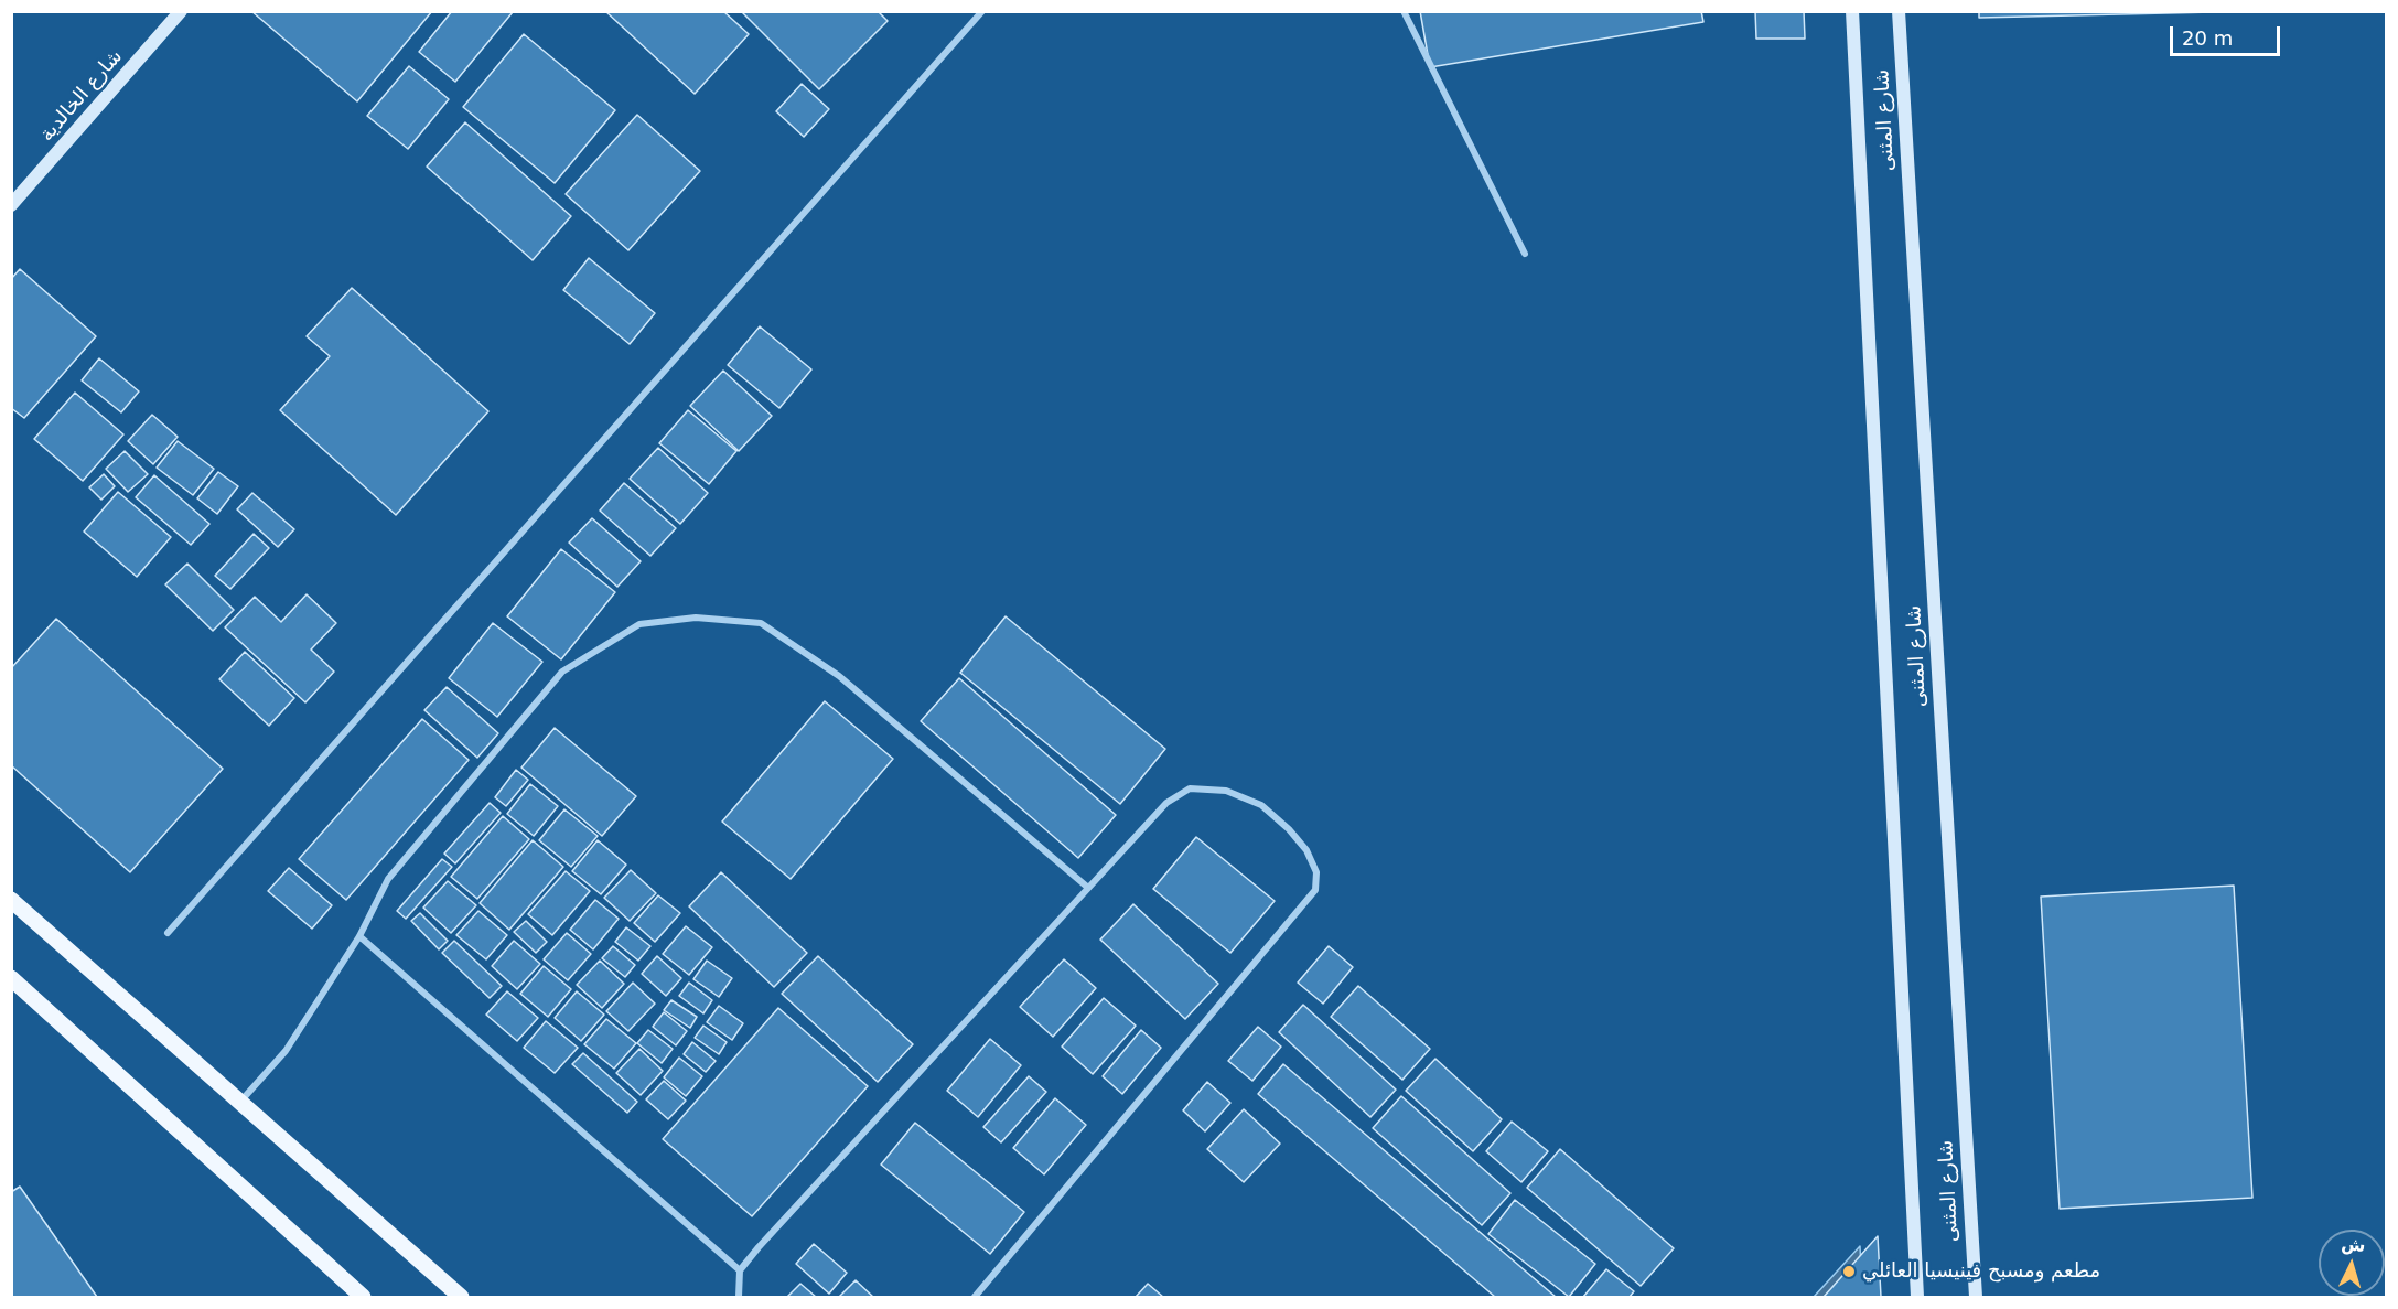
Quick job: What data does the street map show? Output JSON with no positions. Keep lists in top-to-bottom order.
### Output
{
  "streets": {
    "street": ["شارع الخالدية", "شارع المثنى"]
  },
  "places": ["مطعم ومسبح فينيسيا العائلي"],
  "scale_bar": "20 m",
  "north": "top"
}
